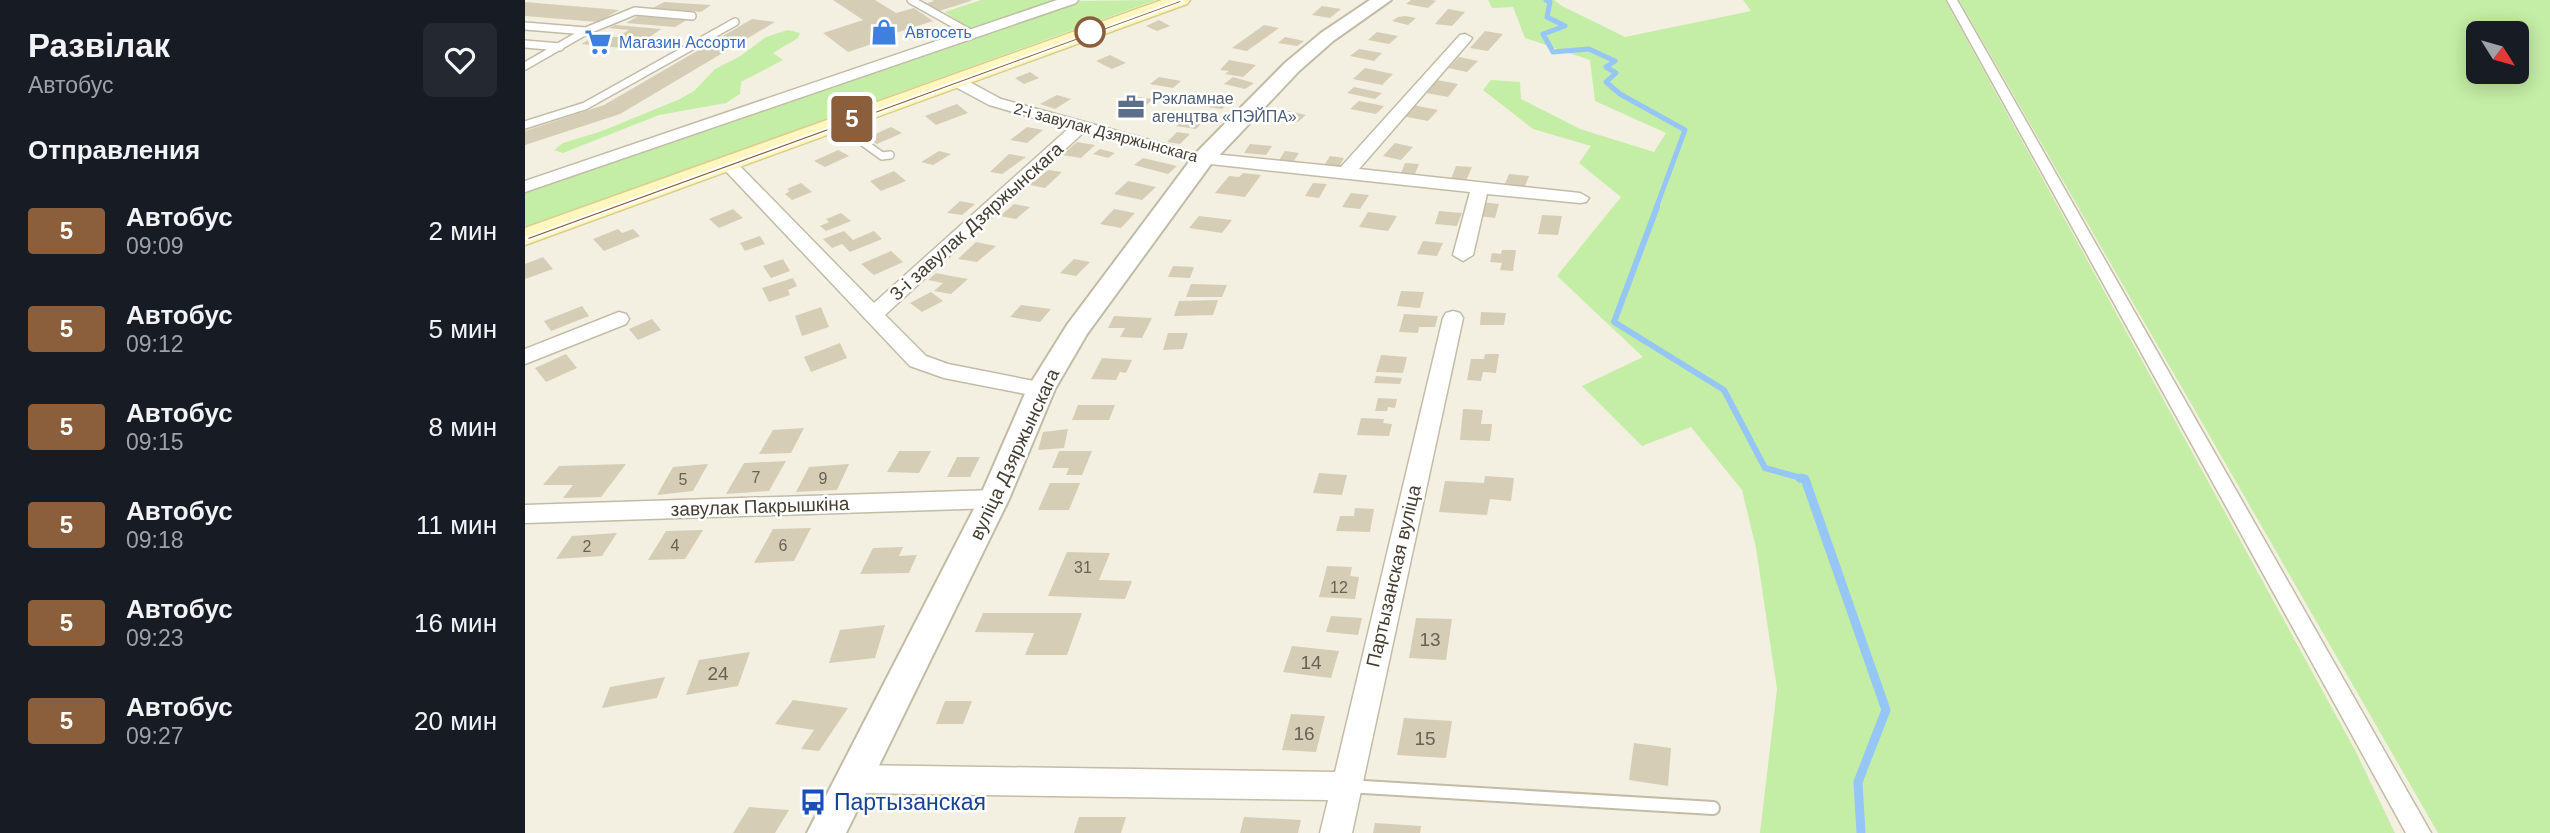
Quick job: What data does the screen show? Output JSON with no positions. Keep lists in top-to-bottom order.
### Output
{
  "streets": {
    "street": [
      "2-і завулак Дзяржынскага",
      "3-і завулак Дзяржынскага",
      "вуліца Дзяржынскага",
      "завулак Пакрышкіна",
      "Партызанская вуліца"
    ]
  },
  "crossings": [
    ["2-і завулак Дзяржынскага", "3-і завулак Дзяржынскага"],
    ["2-і завулак Дзяржынскага", "вуліца Дзяржынскага"],
    ["вуліца Дзяржынскага", "завулак Пакрышкіна"]
  ],
  "places": {
    "shop": ["Автосеть"],
    "supermarket": ["Магазин Ассорти"],
    "office": ["Рэкламнае агенцтва «ПЭЙПА»"],
    "bus stop": ["Партызанская"]
  },
  "lines": ["bus line 5"],
  "house_numbers": [
    "7",
    "9",
    "5",
    "4",
    "6",
    "2",
    "31",
    "12",
    "13",
    "14",
    "24",
    "16",
    "15"
  ],
  "north": "bottom right",
  "page": {
    "heading": [
      ["Развілак", "Автобус"],
      "Отправления"
    ],
    "on_map": "5",
    "list": [
      {
        "mark": "5",
        "name": "Автобус",
        "note": "09:09",
        "value": "2 мин"
      },
      {
        "mark": "5",
        "name": "Автобус",
        "note": "09:12",
        "value": "5 мин"
      },
      {
        "mark": "5",
        "name": "Автобус",
        "note": "09:15",
        "value": "8 мин"
      },
      {
        "mark": "5",
        "name": "Автобус",
        "note": "09:18",
        "value": "11 мин"
      },
      {
        "mark": "5",
        "name": "Автобус",
        "note": "09:23",
        "value": "16 мин"
      },
      {
        "mark": "5",
        "name": "Автобус",
        "note": "09:27",
        "value": "20 мин"
      }
    ]
  }
}
